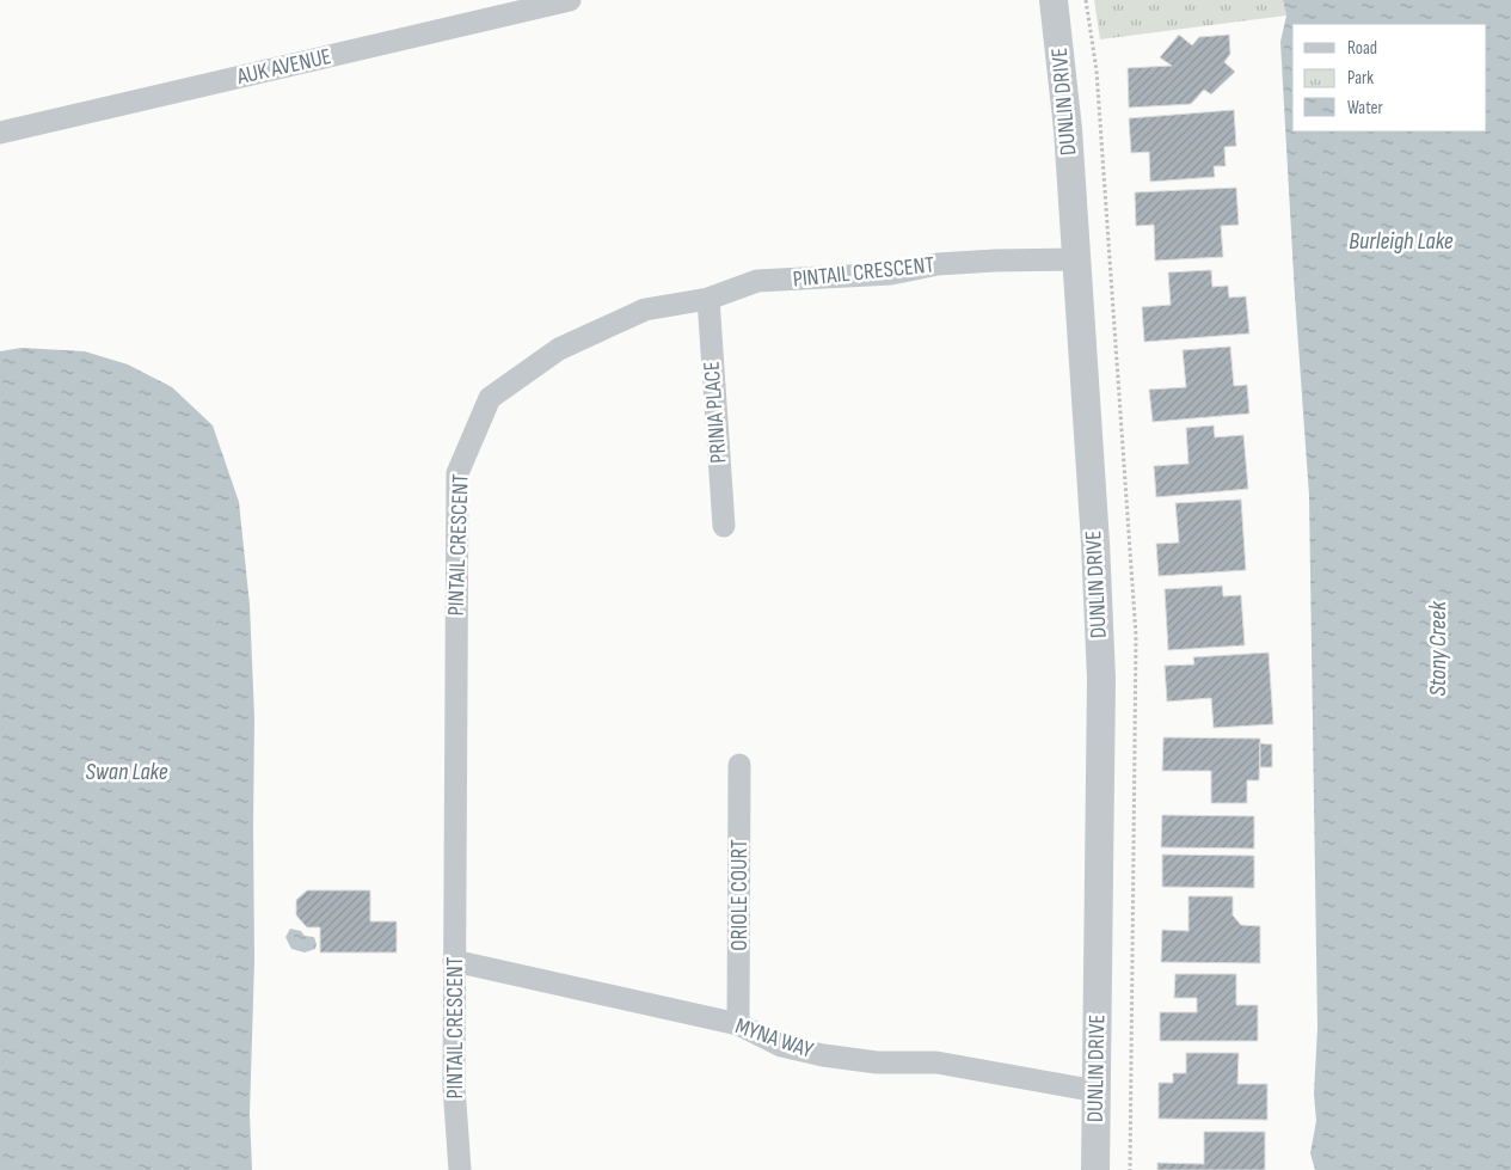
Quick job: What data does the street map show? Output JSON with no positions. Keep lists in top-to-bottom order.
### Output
{
  "streets": {
    "street": [
      "AUK AVENUE",
      "DUNLIN DRIVE",
      "PINTAIL CRESCENT",
      "PRINIA PLACE",
      "ORIOLE COURT",
      "MYNA WAY"
    ]
  },
  "crossings": [
    ["DUNLIN DRIVE", "PINTAIL CRESCENT"],
    ["DUNLIN DRIVE", "MYNA WAY"],
    ["PINTAIL CRESCENT", "PRINIA PLACE"],
    ["PINTAIL CRESCENT", "MYNA WAY"],
    ["ORIOLE COURT", "MYNA WAY"]
  ],
  "water": ["Burleigh Lake", "Stony Creek", "Swan Lake"],
  "legend": ["Road", "Park", "Water"]
}
